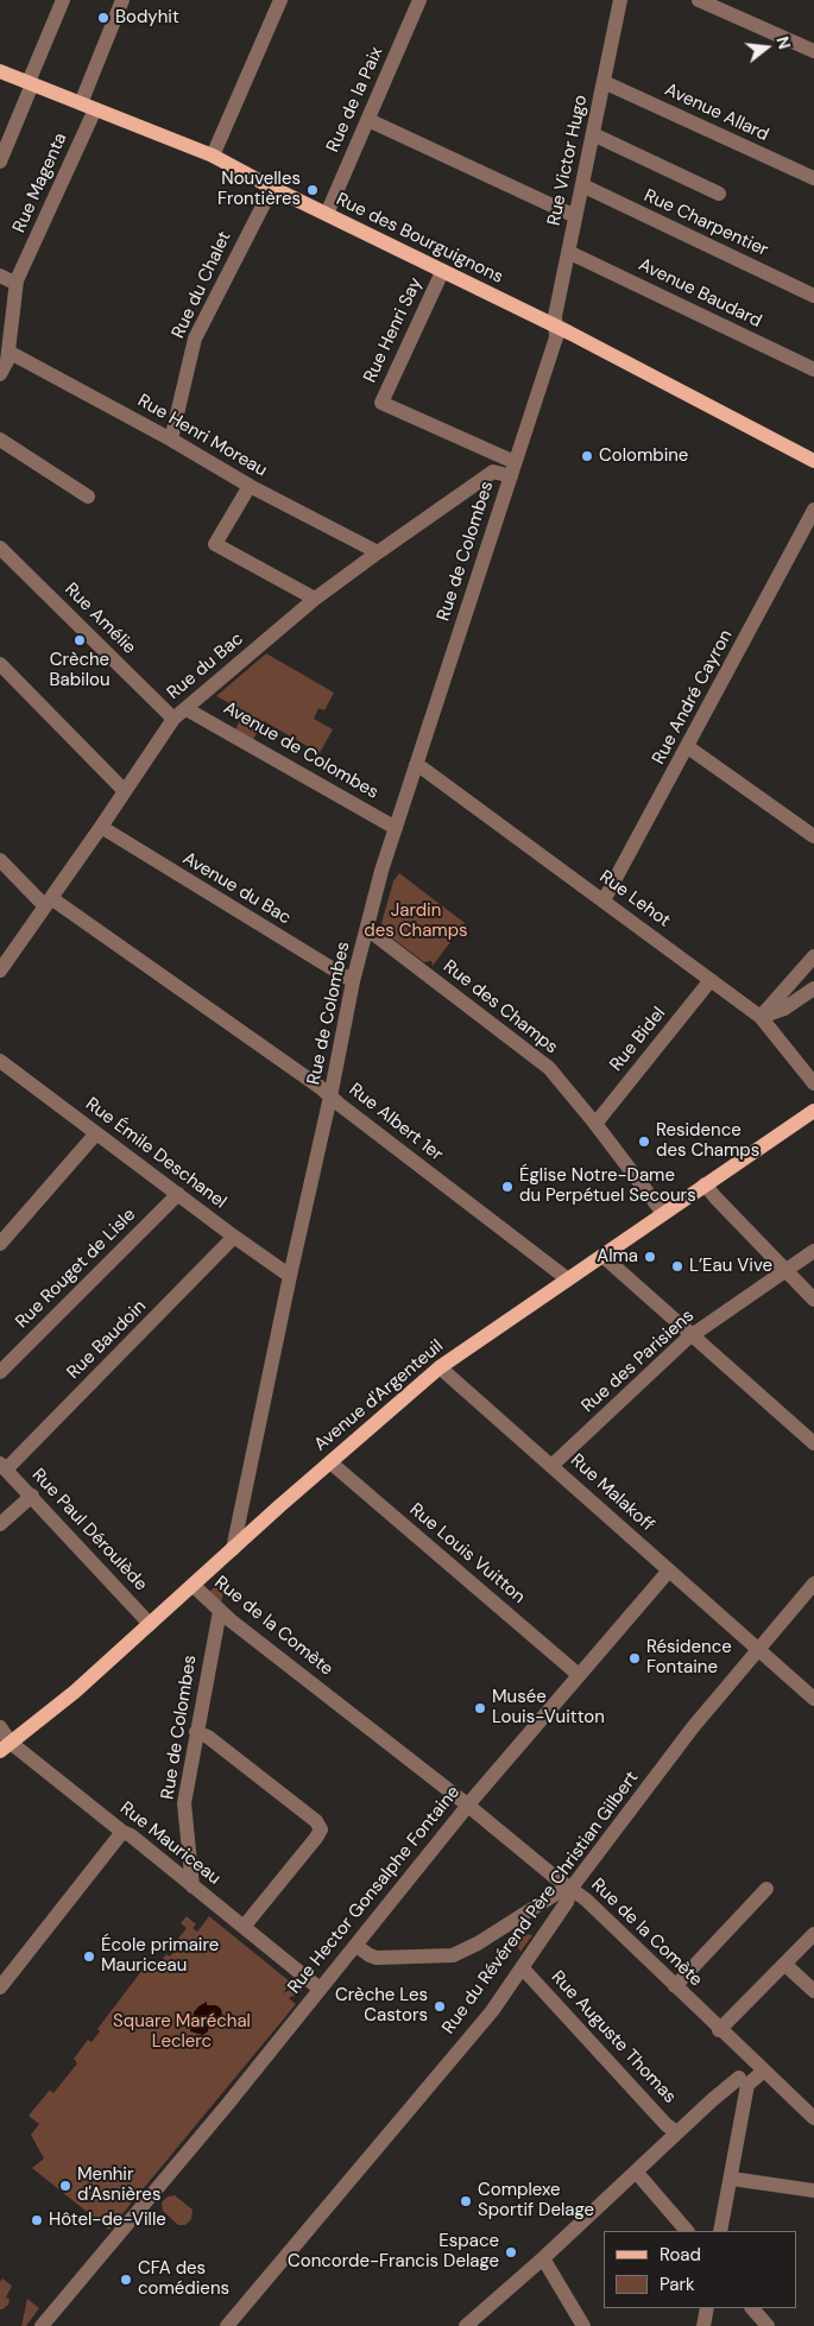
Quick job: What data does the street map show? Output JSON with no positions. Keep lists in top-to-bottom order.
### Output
{
  "streets": {
    "main road": ["Rue des Bourguignons", "Avenue d'Argenteuil"],
    "street": [
      "Rue de la Paix",
      "Avenue Allard",
      "Rue Victor Hugo",
      "Rue Magenta",
      "Rue Charpentier",
      "Rue du Chalet",
      "Avenue Baudard",
      "Rue Henri Say",
      "Rue Henri Moreau",
      "Rue de Colombes",
      "Rue Amélie",
      "Rue du Bac",
      "Rue André Cayron",
      "Avenue de Colombes",
      "Avenue du Bac",
      "Rue Lehot",
      "Rue des Champs",
      "Rue Bidel",
      "Rue Albert 1er",
      "Rue Émile Deschanel",
      "Rue Rouget de Lisle",
      "Rue Baudoin",
      "Rue des Parisiens",
      "Rue Malakoff",
      "Rue Paul Déroulède",
      "Rue Louis Vuitton",
      "Rue de la Comète",
      "Rue Mauriceau",
      "Rue Hector Gonsalphe Fontaine",
      "Rue du Révérend Père Christian Gilbert",
      "Rue Auguste Thomas"
    ]
  },
  "crossings": [
    ["Rue de la Paix", "Rue des Bourguignons"],
    ["Avenue Allard", "Rue Victor Hugo"],
    ["Rue Victor Hugo", "Rue Charpentier"],
    ["Rue Victor Hugo", "Rue des Bourguignons"],
    ["Rue Victor Hugo", "Avenue Baudard"],
    ["Rue Victor Hugo", "Rue de Colombes"],
    ["Rue Magenta", "Rue des Bourguignons"],
    ["Rue Magenta", "Rue Henri Moreau"],
    ["Rue des Bourguignons", "Rue du Chalet"],
    ["Rue des Bourguignons", "Rue Henri Say"],
    ["Rue des Bourguignons", "Rue de Colombes"],
    ["Rue du Chalet", "Rue Henri Moreau"],
    ["Rue Henri Say", "Rue de Colombes"],
    ["Rue Henri Moreau", "Rue du Bac"],
    ["Rue de Colombes", "Avenue de Colombes"],
    ["Rue de Colombes", "Avenue du Bac"],
    ["Rue de Colombes", "Rue Lehot"],
    ["Rue de Colombes", "Rue des Champs"],
    ["Rue de Colombes", "Rue Albert 1er"],
    ["Rue de Colombes", "Rue Émile Deschanel"],
    ["Rue de Colombes", "Avenue d'Argenteuil"],
    ["Rue de Colombes", "Rue de la Comète"],
    ["Rue de Colombes", "Rue Mauriceau"],
    ["Rue Amélie", "Rue du Bac"],
    ["Rue du Bac", "Avenue de Colombes"],
    ["Rue du Bac", "Avenue du Bac"],
    ["Rue du Bac", "Rue Albert 1er"],
    ["Rue André Cayron", "Rue Lehot"],
    ["Rue Lehot", "Rue Bidel"],
    ["Rue des Champs", "Rue Bidel"],
    ["Rue des Champs", "Avenue d'Argenteuil"],
    ["Rue Albert 1er", "Avenue d'Argenteuil"],
    ["Rue Émile Deschanel", "Rue Rouget de Lisle"],
    ["Rue Émile Deschanel", "Rue Baudoin"],
    ["Rue Baudoin", "Rue Paul Déroulède"],
    ["Rue des Parisiens", "Rue Malakoff"],
    ["Avenue d'Argenteuil", "Rue Malakoff"],
    ["Avenue d'Argenteuil", "Rue Paul Déroulède"],
    ["Avenue d'Argenteuil", "Rue Louis Vuitton"],
    ["Avenue d'Argenteuil", "Rue de la Comète"],
    ["Avenue d'Argenteuil", "Rue Mauriceau"],
    ["Rue Malakoff", "Rue Hector Gonsalphe Fontaine"],
    ["Rue Malakoff", "Rue du Révérend Père Christian Gilbert"],
    ["Rue Louis Vuitton", "Rue Hector Gonsalphe Fontaine"],
    ["Rue de la Comète", "Rue Hector Gonsalphe Fontaine"],
    ["Rue de la Comète", "Rue du Révérend Père Christian Gilbert"],
    ["Rue Mauriceau", "Rue Hector Gonsalphe Fontaine"],
    ["Rue du Révérend Père Christian Gilbert", "Rue Auguste Thomas"]
  ],
  "parks": ["Jardin des Champs", "Square Maréchal Leclerc"],
  "places": [
    "Bodyhit",
    "Nouvelles Frontières",
    "Colombine",
    "Crèche Babilou",
    "Residence des Champs",
    "Église Notre-Dame du Perpétuel Secours",
    "Alma",
    "L’Eau Vive",
    "Résidence Fontaine",
    "Musée Louis-Vuitton",
    "École primaire Mauriceau",
    "Crèche Les Castors",
    "Menhir d'Asnières",
    "Complexe Sportif Delage",
    "Hôtel-de-Ville",
    "Espace Concorde-Francis Delage",
    "CFA des comédiens"
  ],
  "legend": ["Road", "Park"],
  "north": "right"
}
